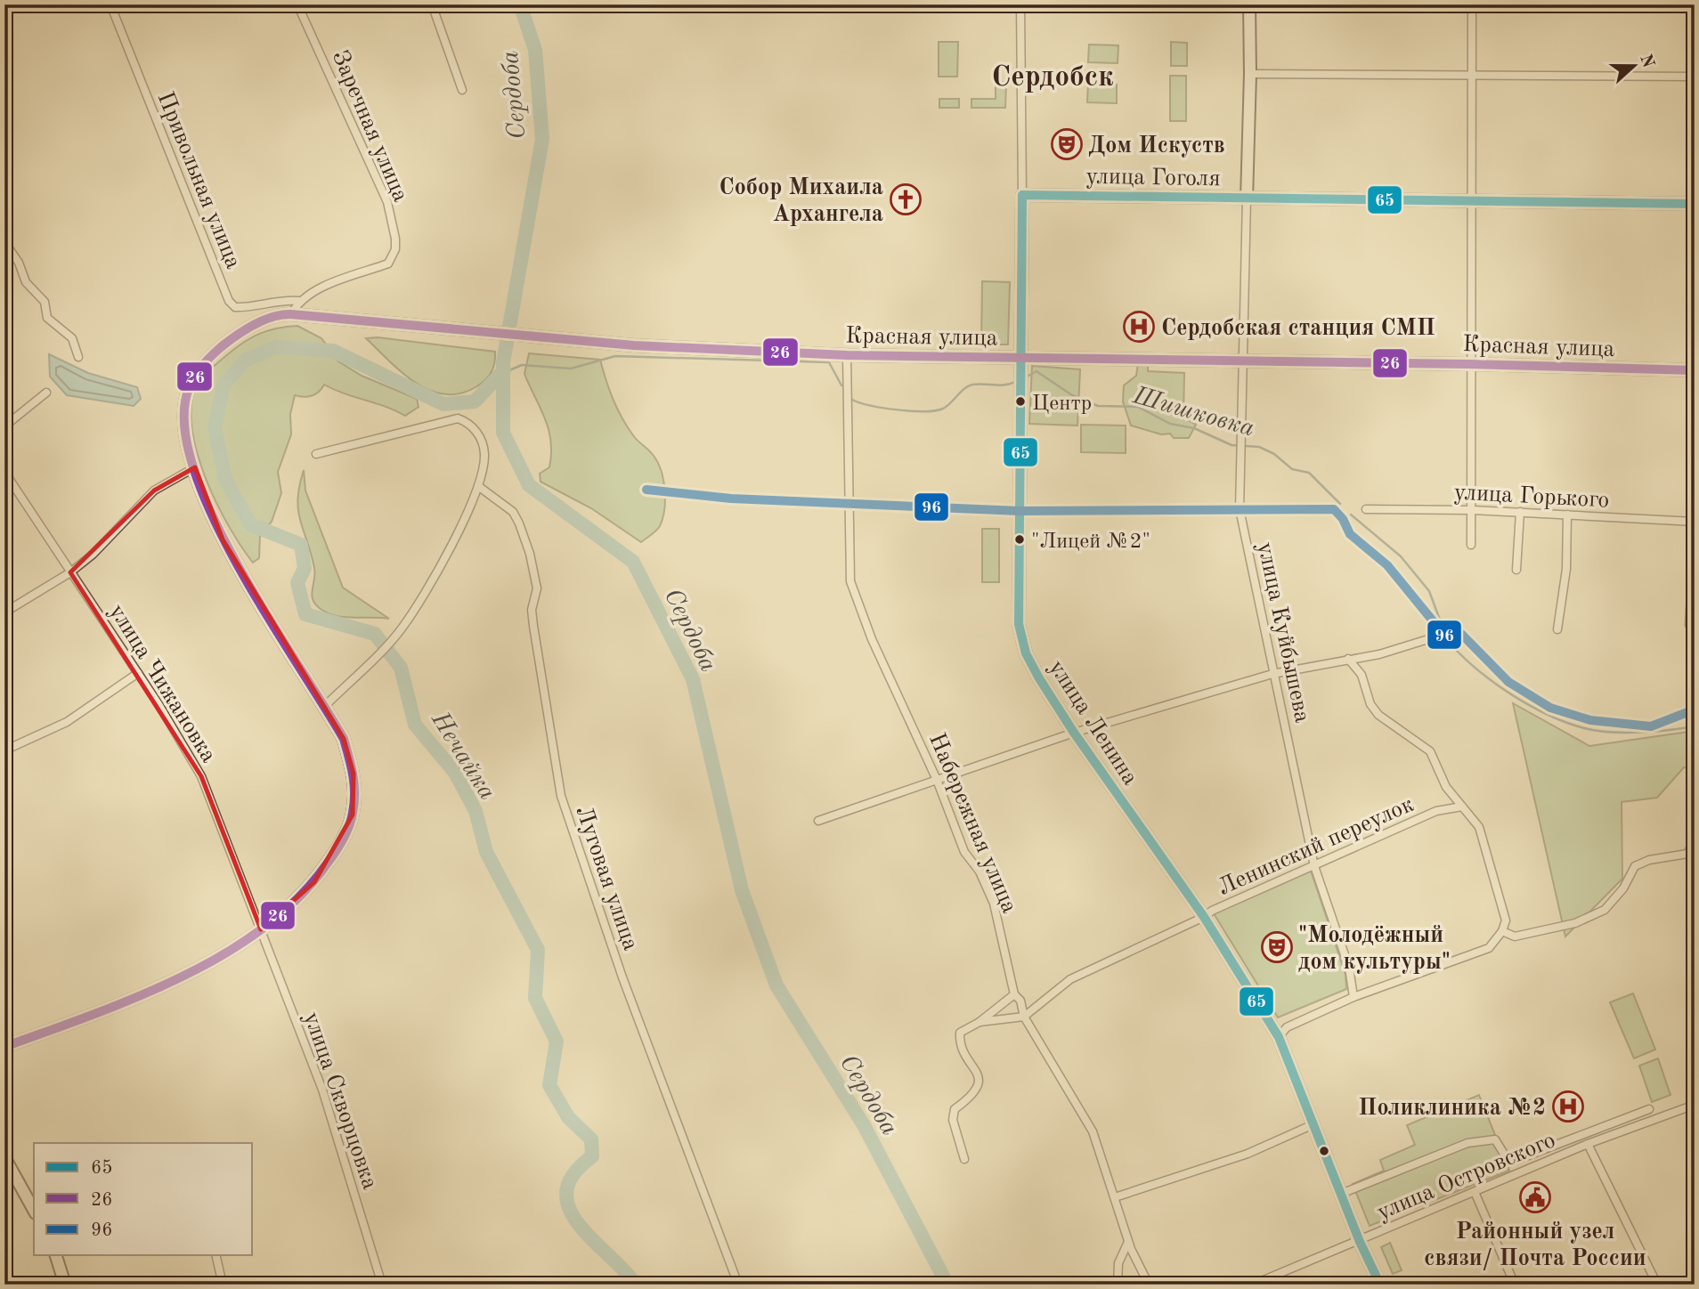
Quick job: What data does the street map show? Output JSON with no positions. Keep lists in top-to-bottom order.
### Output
{
  "streets": {
    "street": [
      "Заречная улица",
      "улица Гоголя",
      "Привольная улица",
      "Красная улица",
      "улица Горького",
      "улица Куйбышева",
      "улица Чижановка",
      "улица Ленина",
      "Набережная улица",
      "Ленинский переулок",
      "Луговая улица",
      "улица Скворцовка",
      "улица Островского"
    ]
  },
  "crossings": [
    ["Заречная улица", "Привольная улица"],
    ["улица Гоголя", "улица Куйбышева"],
    ["улица Гоголя", "улица Ленина"],
    ["Красная улица", "улица Куйбышева"],
    ["Красная улица", "улица Чижановка"],
    ["Красная улица", "улица Ленина"],
    ["Красная улица", "Набережная улица"],
    ["Красная улица", "улица Скворцовка"],
    ["улица Куйбышева", "Ленинский переулок"],
    ["улица Чижановка", "улица Скворцовка"],
    ["улица Ленина", "Ленинский переулок"],
    ["улица Ленина", "улица Островского"],
    ["Набережная улица", "Ленинский переулок"]
  ],
  "districts": ["Сердобск"],
  "water": ["Сердоба", "Шишковка", "Нечайка"],
  "places": {
    "theatre": ["Дом Искуств", "\"Молодёжный дом культуры\""],
    "church": ["Собор Михаила Архангела"],
    "hospital": ["Сердобская станция СМП", "Поликлиника №2"],
    "other": ["Центр", "\"Лицей №2\""],
    "public building": ["Районный узел связи/ Почта России"]
  },
  "lines": ["transit line 65", "transit line 26", "transit line 96"],
  "legend": ["65", "26", "96"],
  "north": "right"
}
